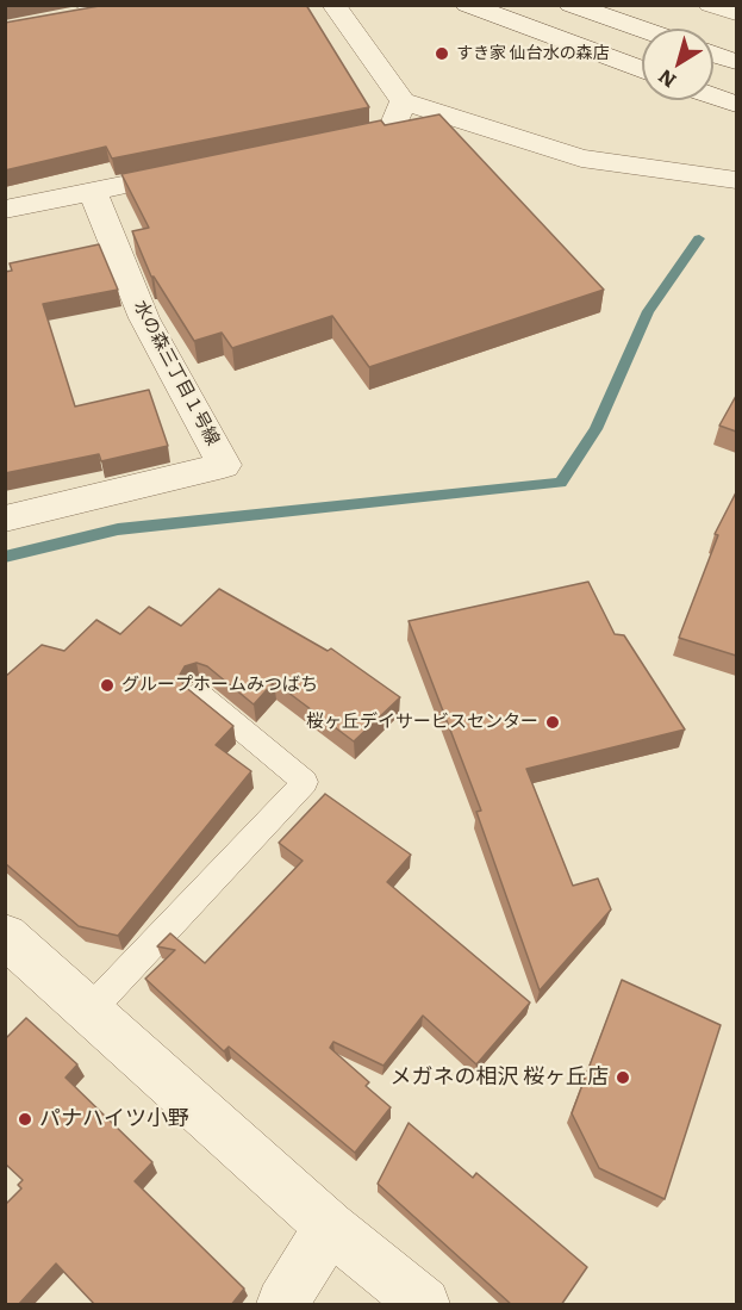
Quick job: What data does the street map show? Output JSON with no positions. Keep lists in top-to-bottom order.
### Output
{
  "streets": {
    "street": ["水の森三丁目１号線"]
  },
  "places": [
    "すき家 仙台水の森店",
    "グループホームみつばち",
    "桜ヶ丘デイサービスセンター",
    "メガネの相沢 桜ヶ丘店",
    "パナハイツ小野"
  ],
  "north": "bottom left"
}
